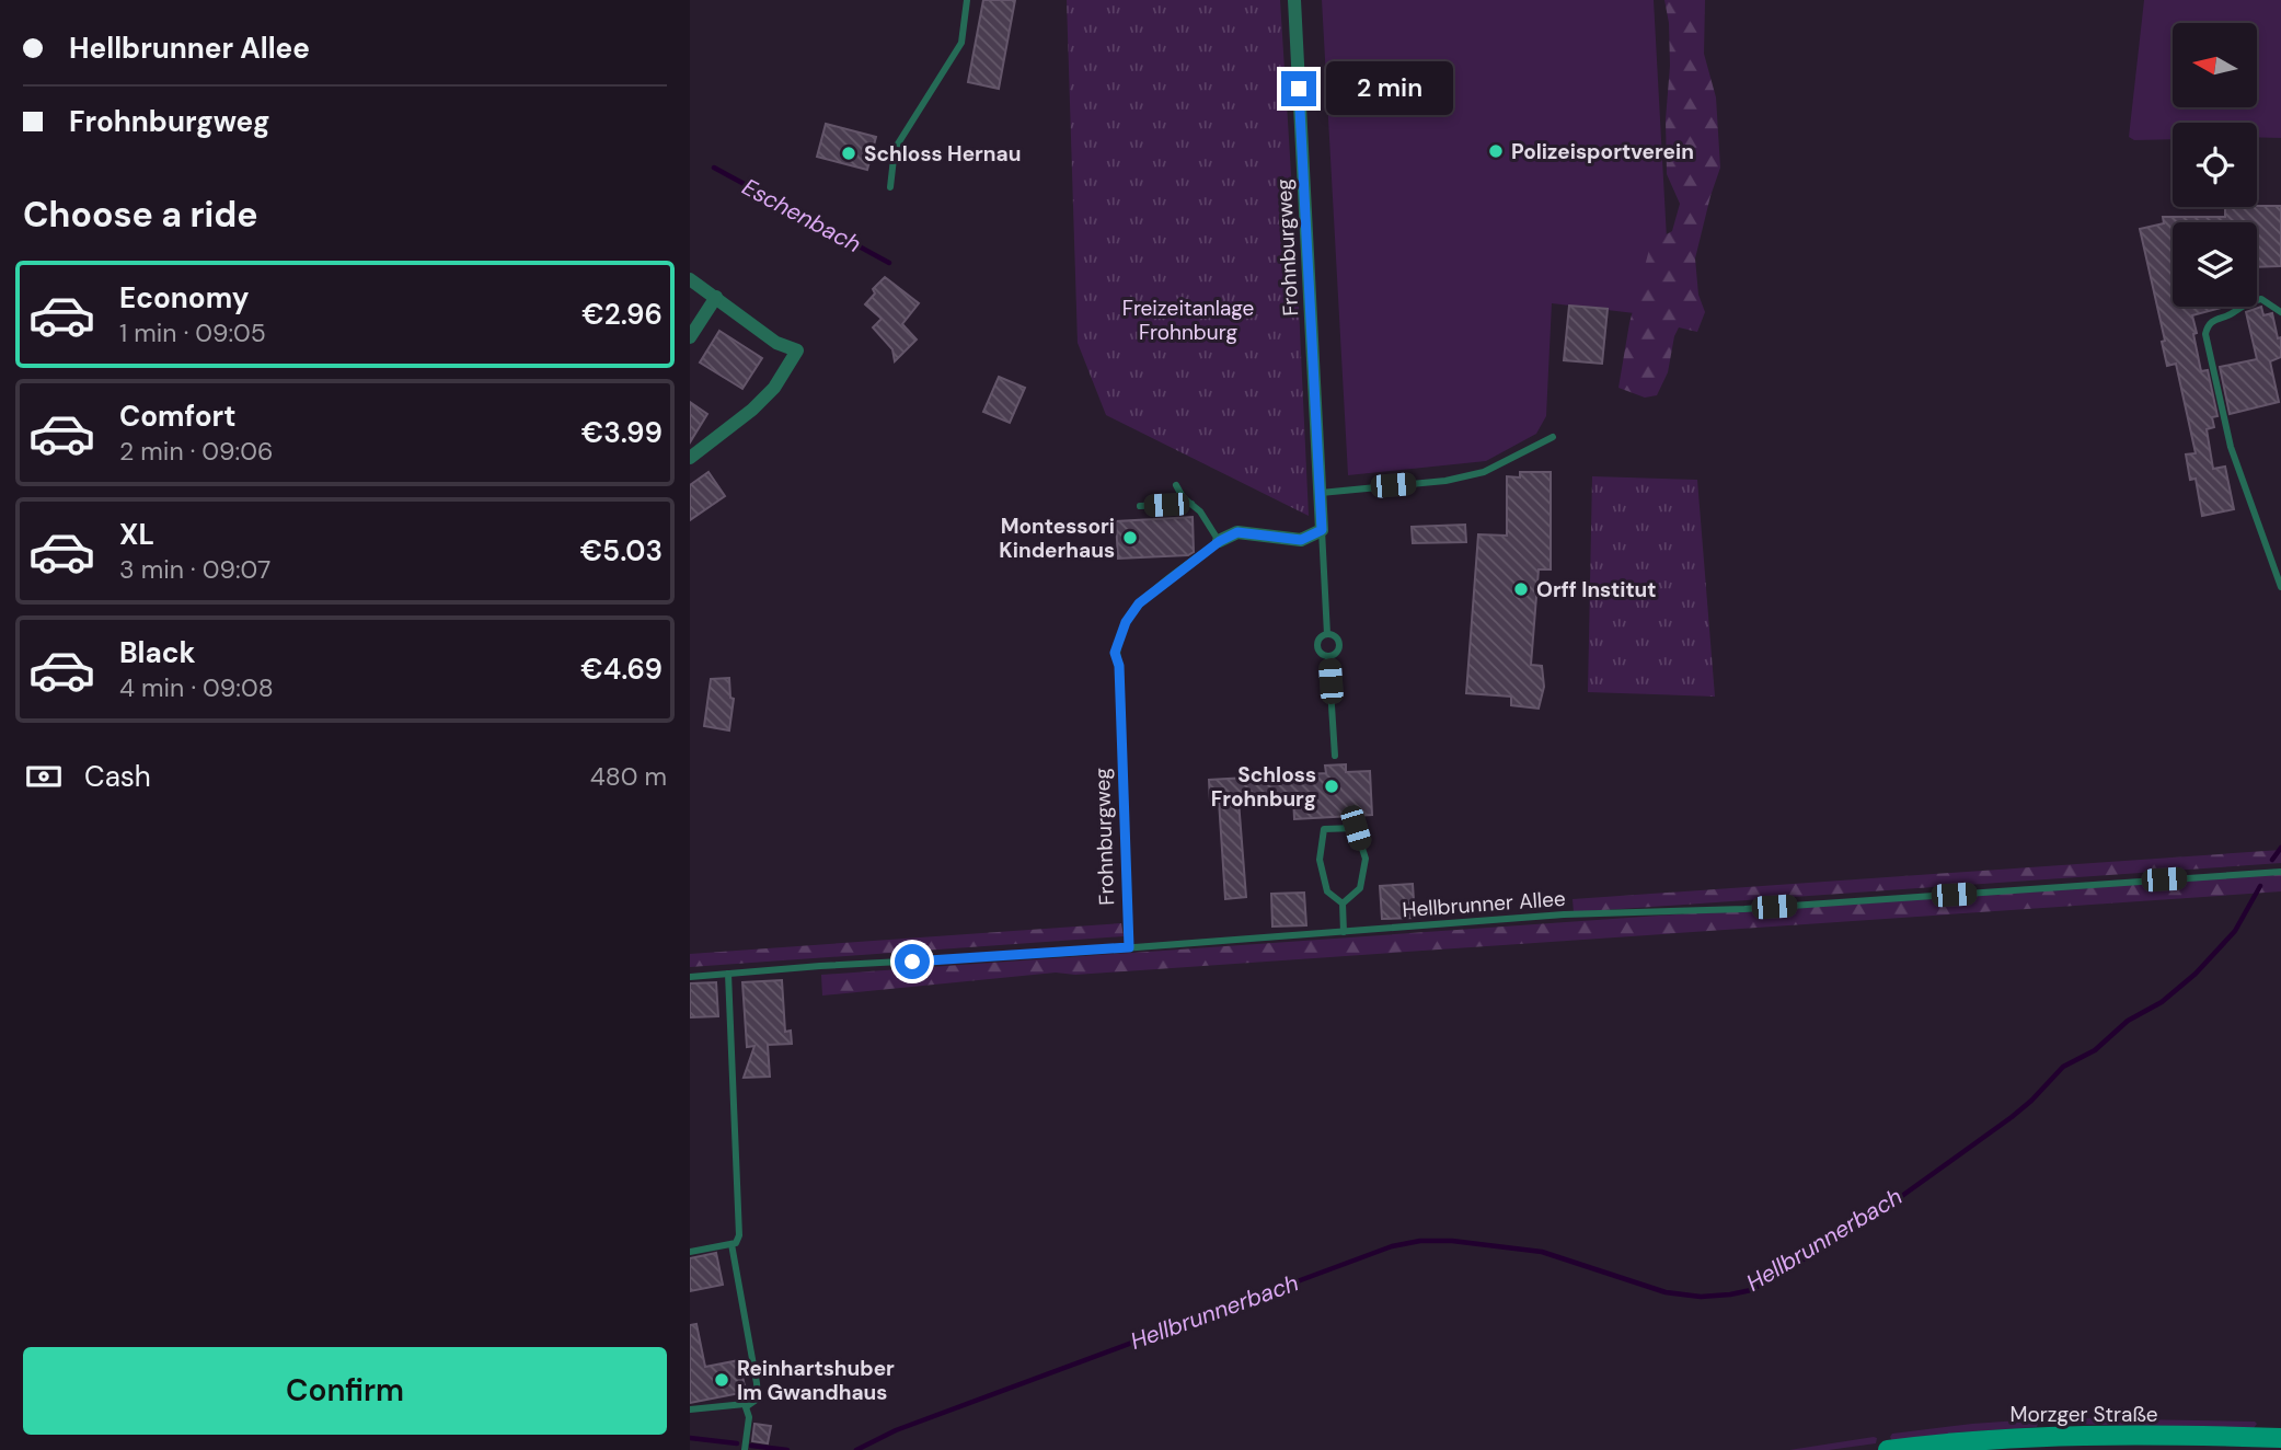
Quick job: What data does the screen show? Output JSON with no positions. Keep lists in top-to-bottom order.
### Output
{
  "streets": {
    "street": ["Frohnburgweg", "Morzger Straße"],
    "lane": ["Hellbrunner Allee"]
  },
  "crossings": [
    ["Frohnburgweg", "Hellbrunner Allee"]
  ],
  "water": ["Eschenbach", "Hellbrunnerbach"],
  "parks": ["Freizeitanlage Frohnburg"],
  "places": [
    "Polizeisportverein",
    "Schloss Hernau",
    "Montessori Kinderhaus",
    "Orff Institut",
    "Schloss Frohnburg",
    "Reinhartshuber Im Gwandhaus"
  ],
  "north": "left",
  "page": {
    "banner": ["Hellbrunner Allee", "Frohnburgweg"],
    "bubble": "2 min",
    "heading": "Choose a ride",
    "list": [
      {
        "name": "Economy",
        "note": "1 min · 09:05",
        "value": "€2.96"
      },
      {
        "name": "Comfort",
        "note": "2 min · 09:06",
        "value": "€3.99"
      },
      {
        "name": "XL",
        "note": "3 min · 09:07",
        "value": "€5.03"
      },
      {
        "name": "Black",
        "note": "4 min · 09:08",
        "value": "€4.69"
      }
    ],
    "pay": ["Cash", "480 m"],
    "buttons": "Confirm"
  }
}
